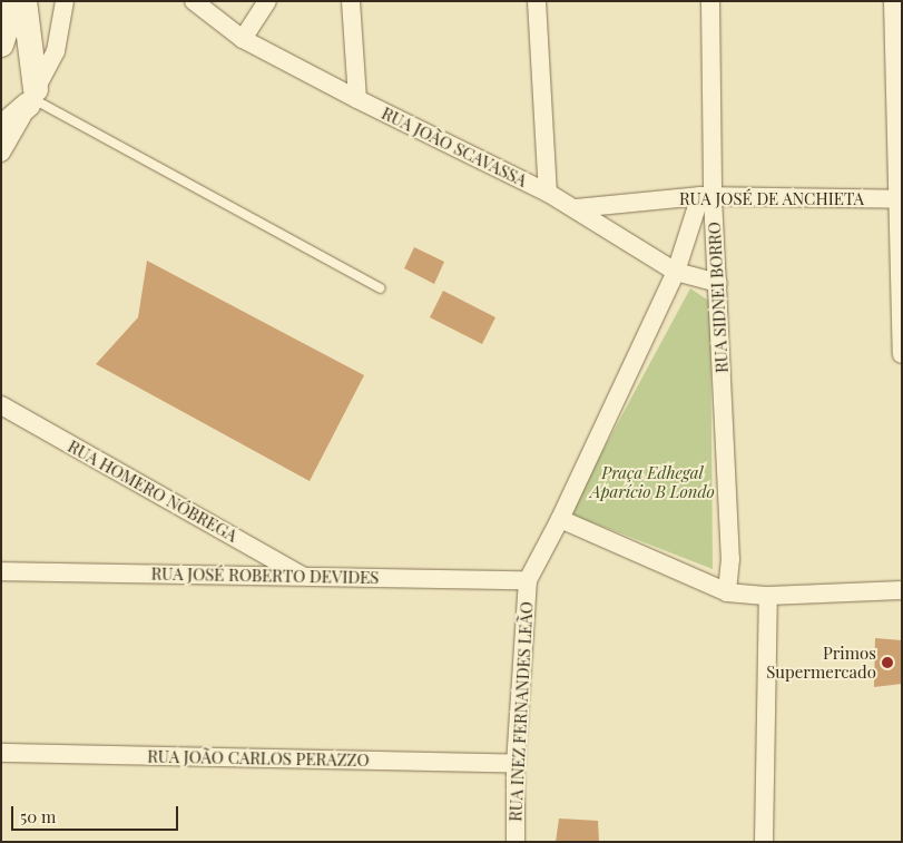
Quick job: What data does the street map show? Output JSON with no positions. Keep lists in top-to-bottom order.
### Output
{
  "streets": {
    "street": [
      "RUA JOÃO SCAVASSA",
      "RUA JOSÉ DE ANCHIETA",
      "RUA SIDNEI BORRO",
      "RUA HOMERO NÓBREGA",
      "RUA JOSÉ ROBERTO DEVIDES",
      "RUA INEZ FERNANDES LEÃO",
      "RUA JOÃO CARLOS PERAZZO"
    ]
  },
  "crossings": [
    ["RUA JOÃO SCAVASSA", "RUA JOSÉ DE ANCHIETA"],
    ["RUA JOÃO SCAVASSA", "RUA SIDNEI BORRO"],
    ["RUA JOSÉ DE ANCHIETA", "RUA SIDNEI BORRO"],
    ["RUA HOMERO NÓBREGA", "RUA JOSÉ ROBERTO DEVIDES"],
    ["RUA JOSÉ ROBERTO DEVIDES", "RUA INEZ FERNANDES LEÃO"],
    ["RUA INEZ FERNANDES LEÃO", "RUA JOÃO CARLOS PERAZZO"]
  ],
  "parks": ["Praça Edhegal Aparício B Londo"],
  "places": ["Primos Supermercado"],
  "scale_bar": "50 m"
}
